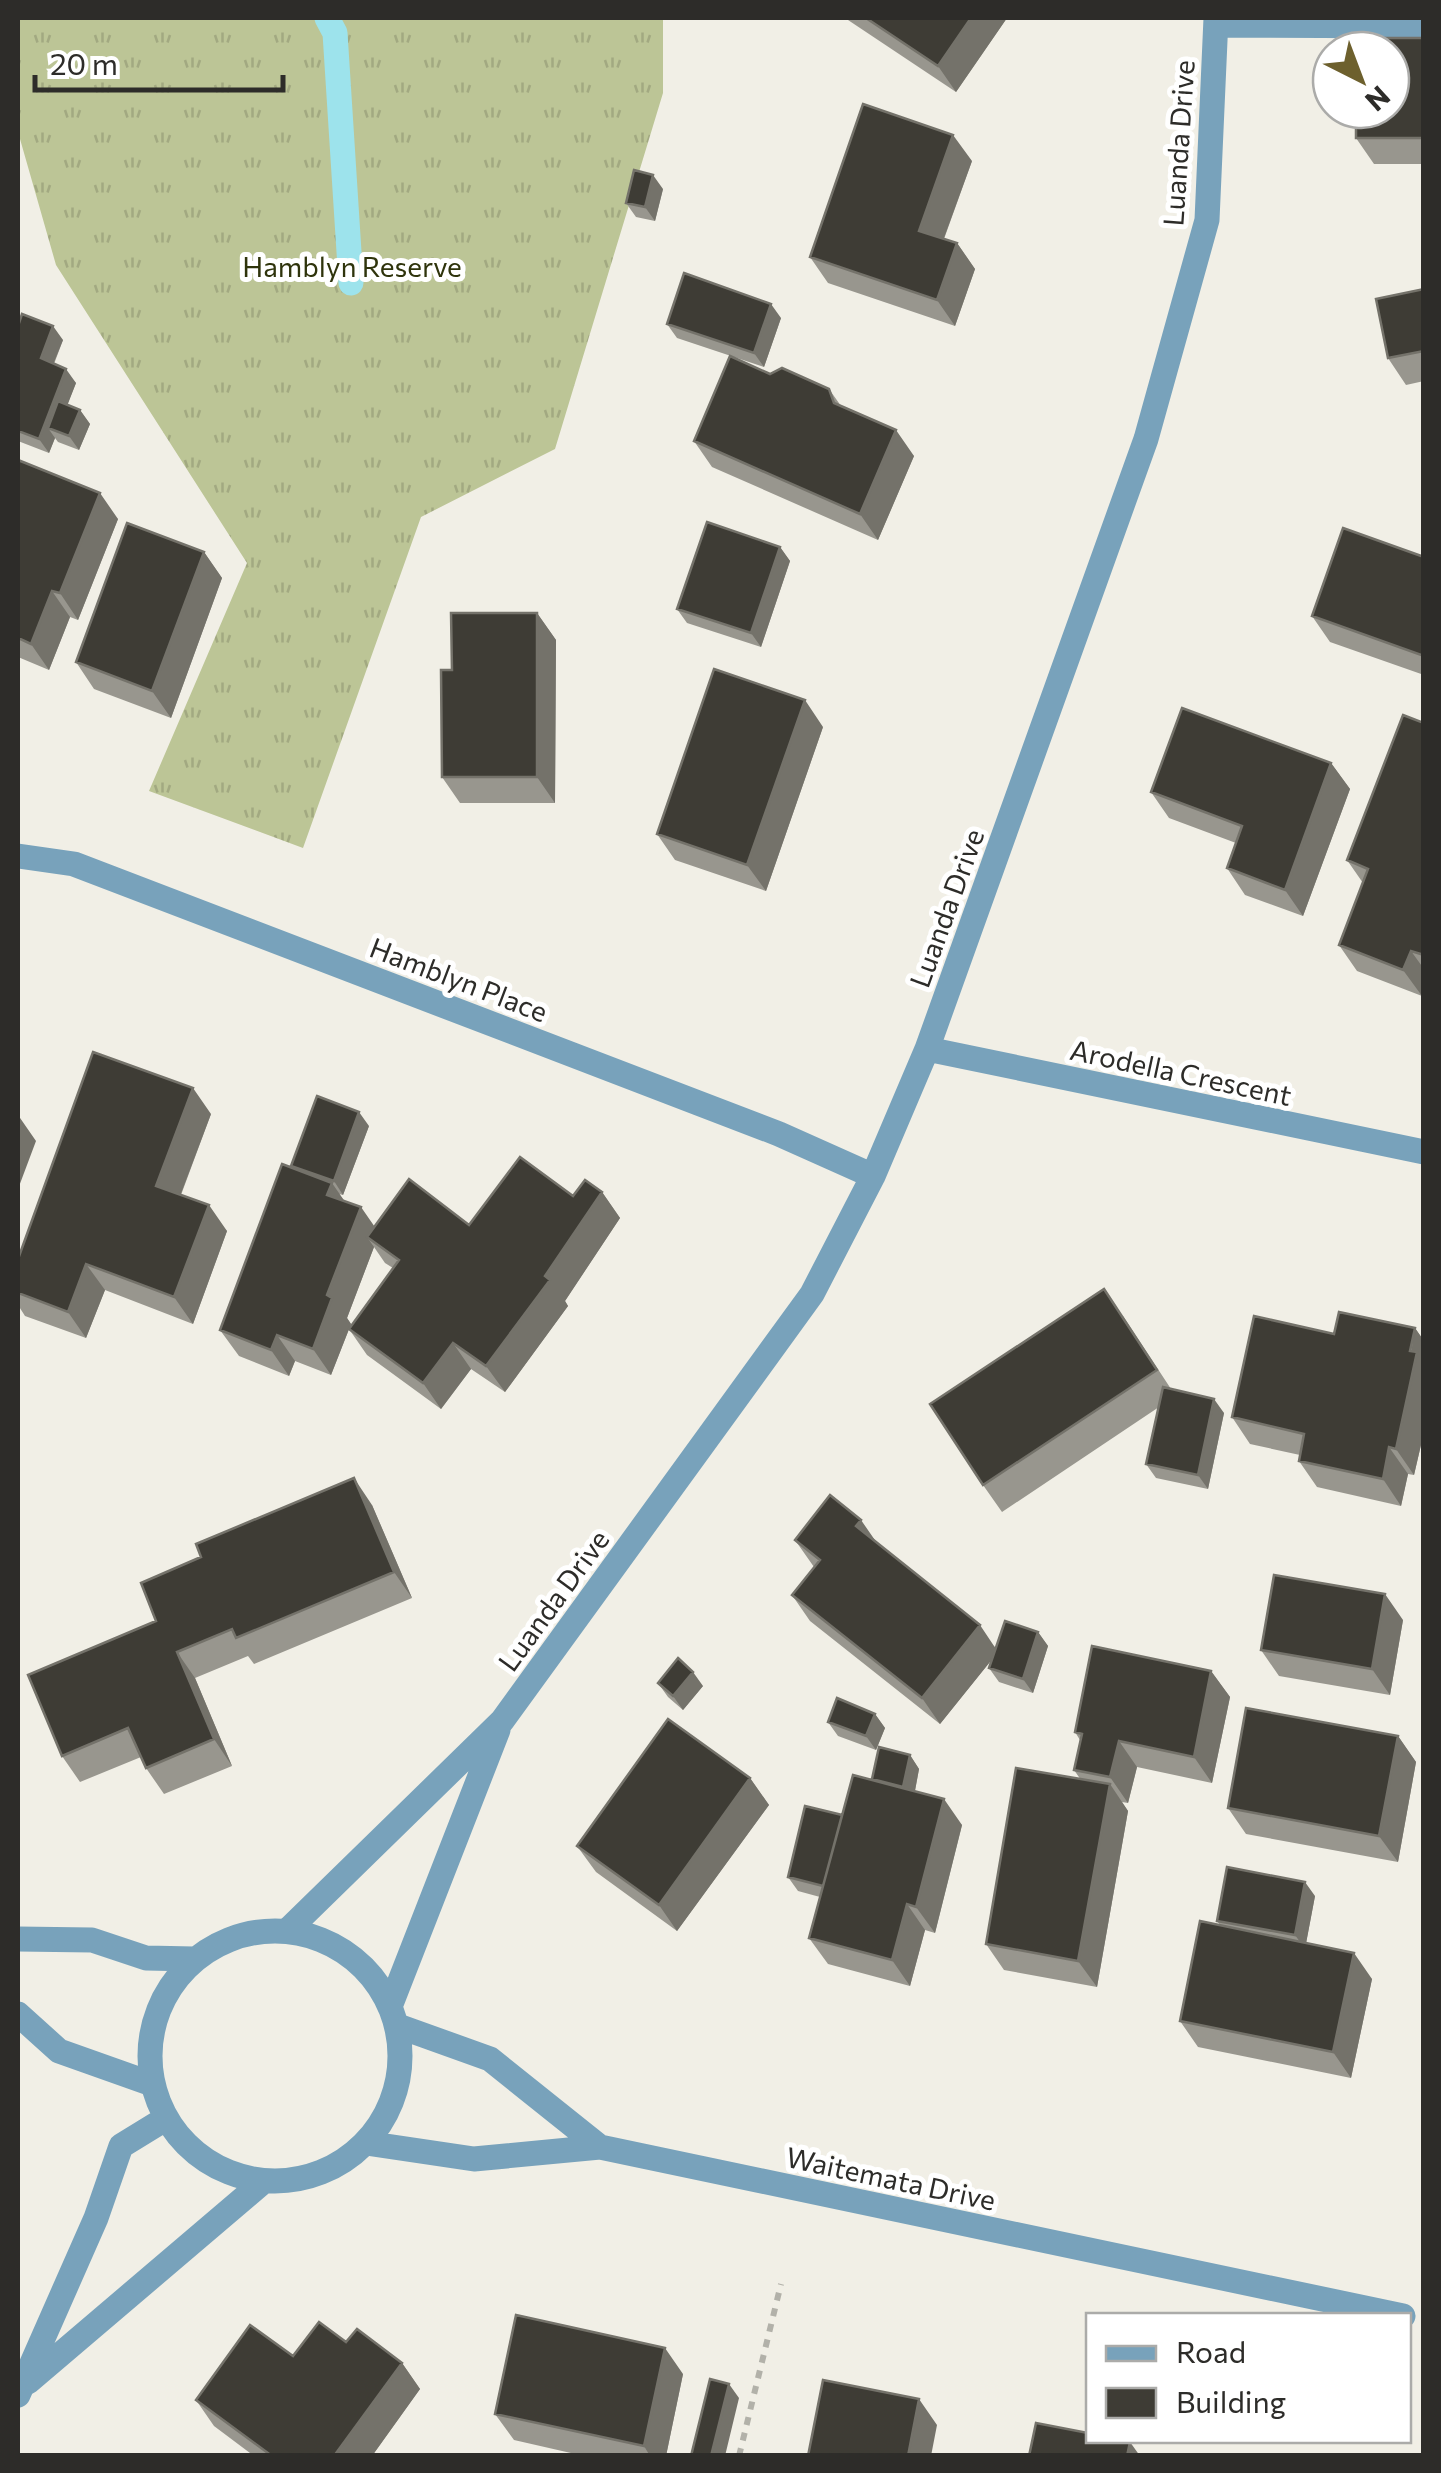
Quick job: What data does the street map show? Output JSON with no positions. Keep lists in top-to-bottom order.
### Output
{
  "streets": {
    "street": [
      "Luanda Drive",
      "Hamblyn Place",
      "Arodella Crescent",
      "Waitemata Drive"
    ]
  },
  "crossings": [
    ["Luanda Drive", "Hamblyn Place"],
    ["Luanda Drive", "Arodella Crescent"],
    ["Luanda Drive", "Waitemata Drive"]
  ],
  "parks": ["Hamblyn Reserve"],
  "legend": ["Road", "Building"],
  "scale_bar": "20 m",
  "north": "bottom right"
}
